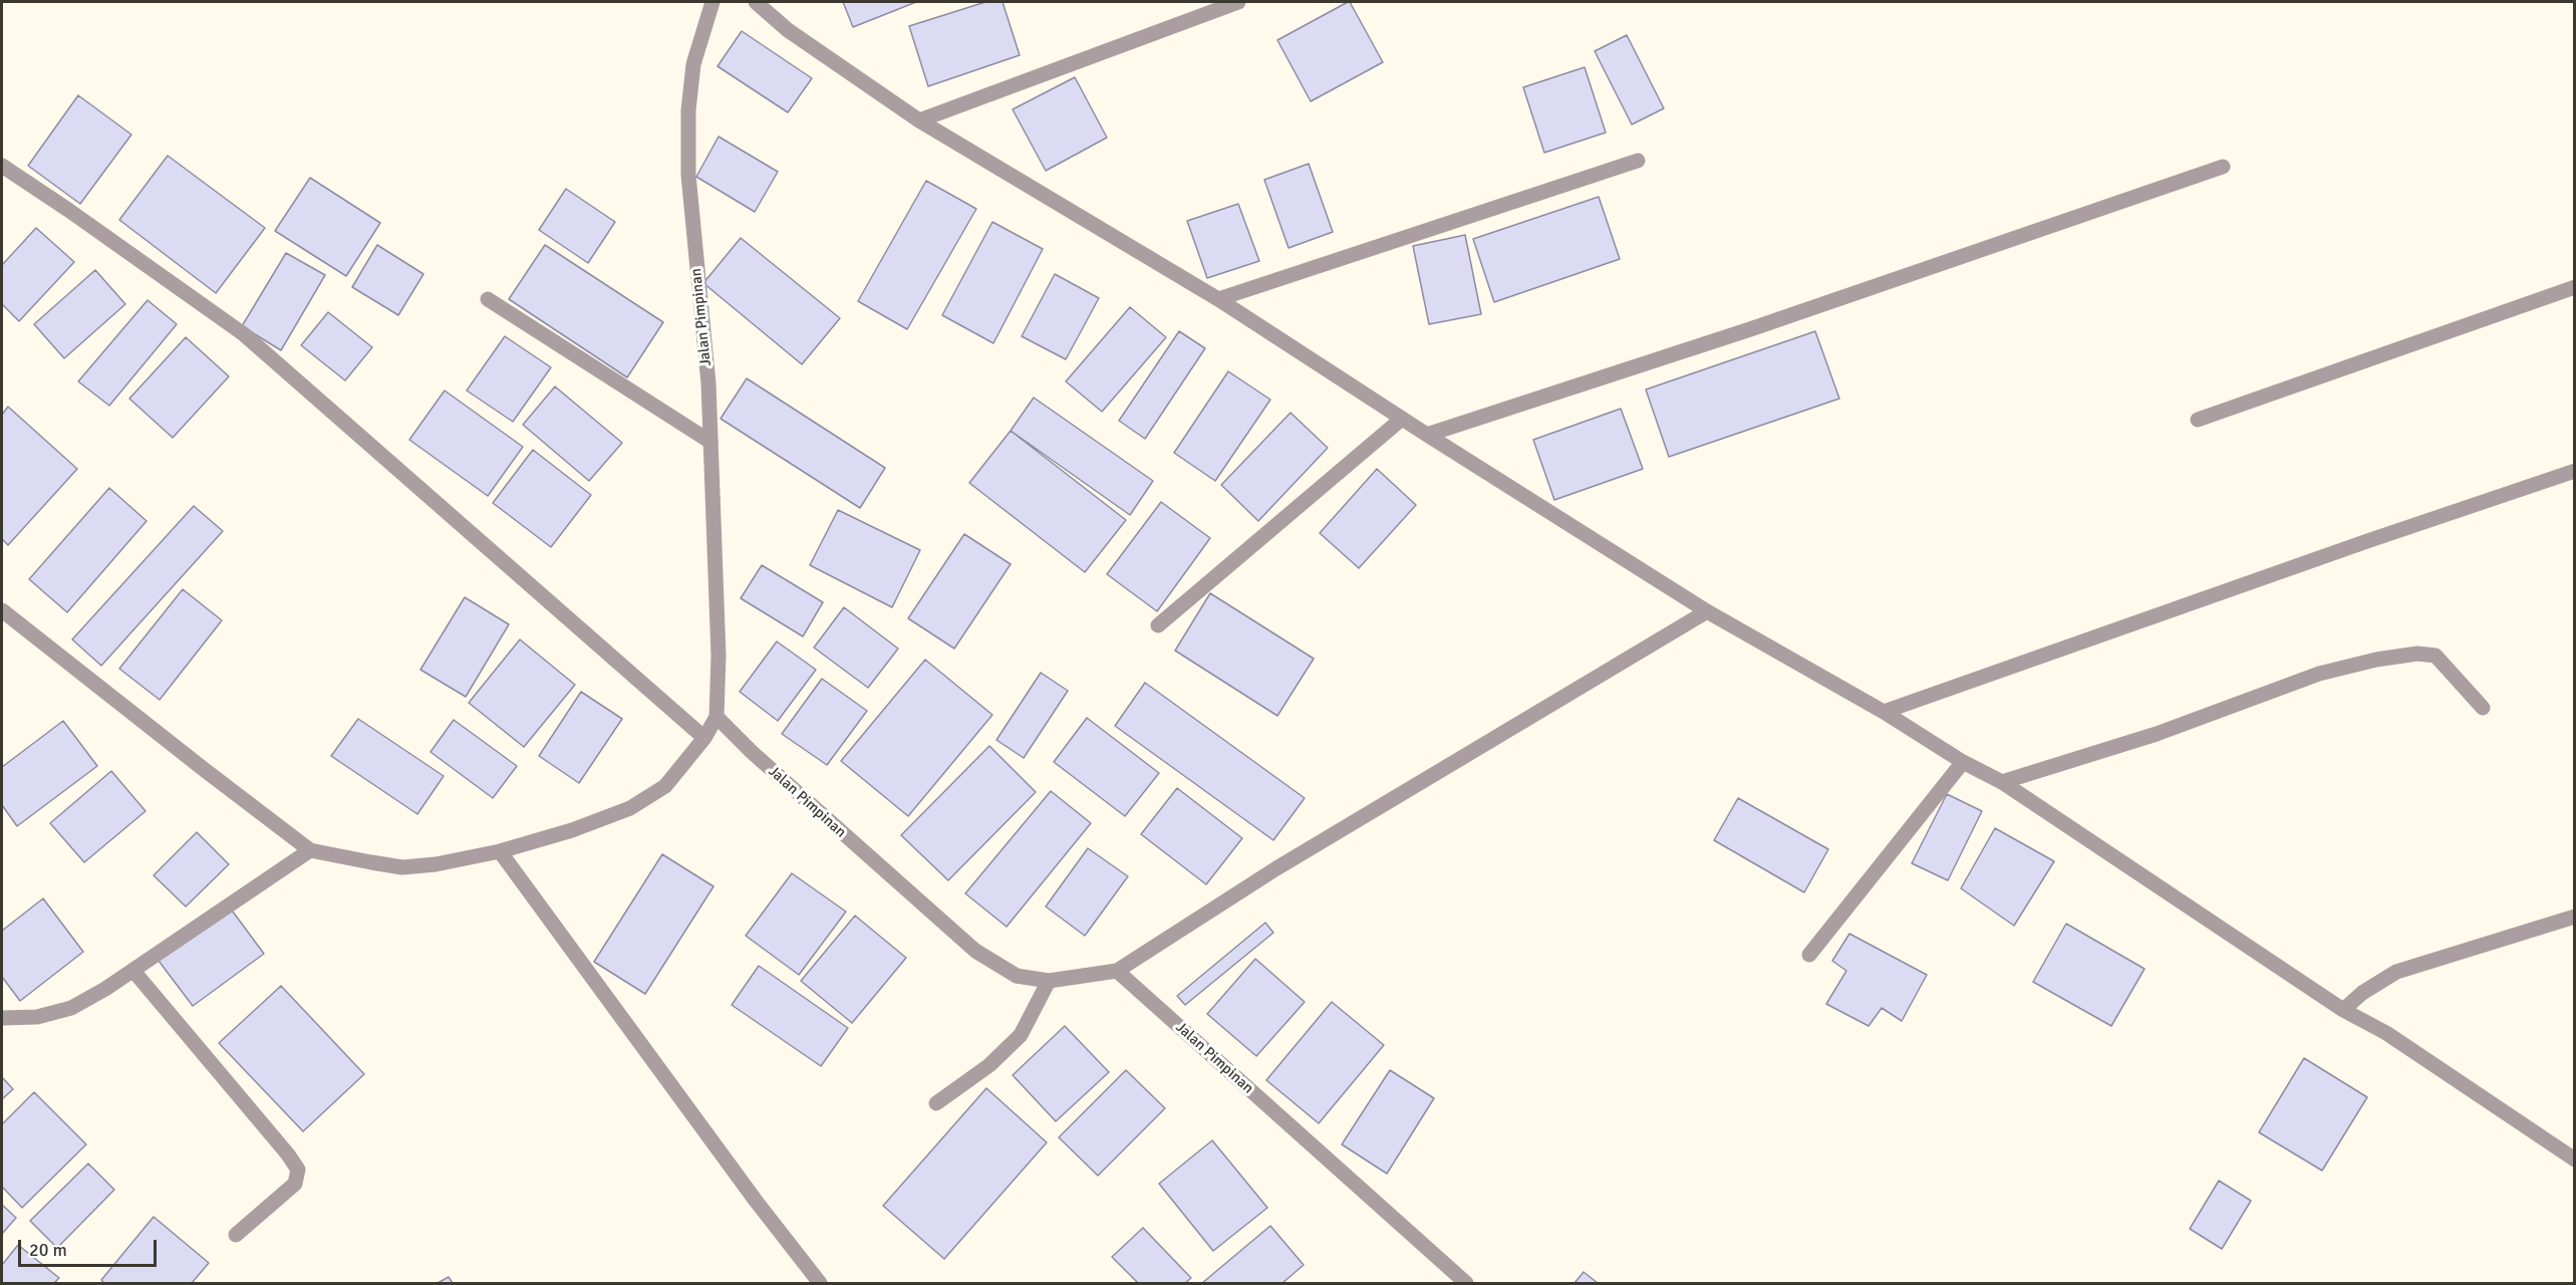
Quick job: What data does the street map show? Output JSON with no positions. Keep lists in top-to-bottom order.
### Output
{
  "streets": {
    "street": ["Jalan Pimpinan"]
  },
  "scale_bar": "20 m"
}
